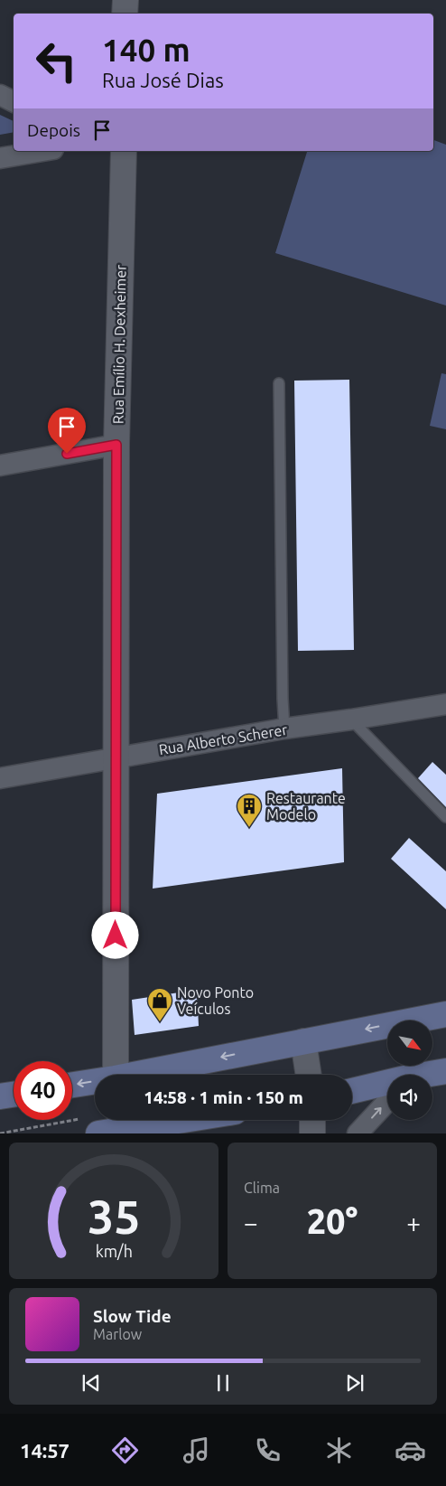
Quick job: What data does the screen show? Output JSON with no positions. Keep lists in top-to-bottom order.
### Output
{
  "streets": {
    "street": ["Rua Emílio H. Dexheimer", "Rua Alberto Scherer"]
  },
  "crossings": [
    ["Rua Emílio H. Dexheimer", "Rua Alberto Scherer"]
  ],
  "places": {
    "building": ["Restaurante Modelo"],
    "shop": ["Novo Ponto Veículos"]
  },
  "north": "bottom right",
  "page": {
    "turn": ["140 m", "Rua José Dias"],
    "then": "Depois",
    "limit": "40",
    "trip": "14:58 · 1 min · 150 m",
    "tile": "Clima",
    "heat": ["−", "20°", "+"],
    "song": ["Slow Tide", "Marlow"],
    "tabs": "14:57",
    "gauge": ["35", "km/h"]
  }
}
